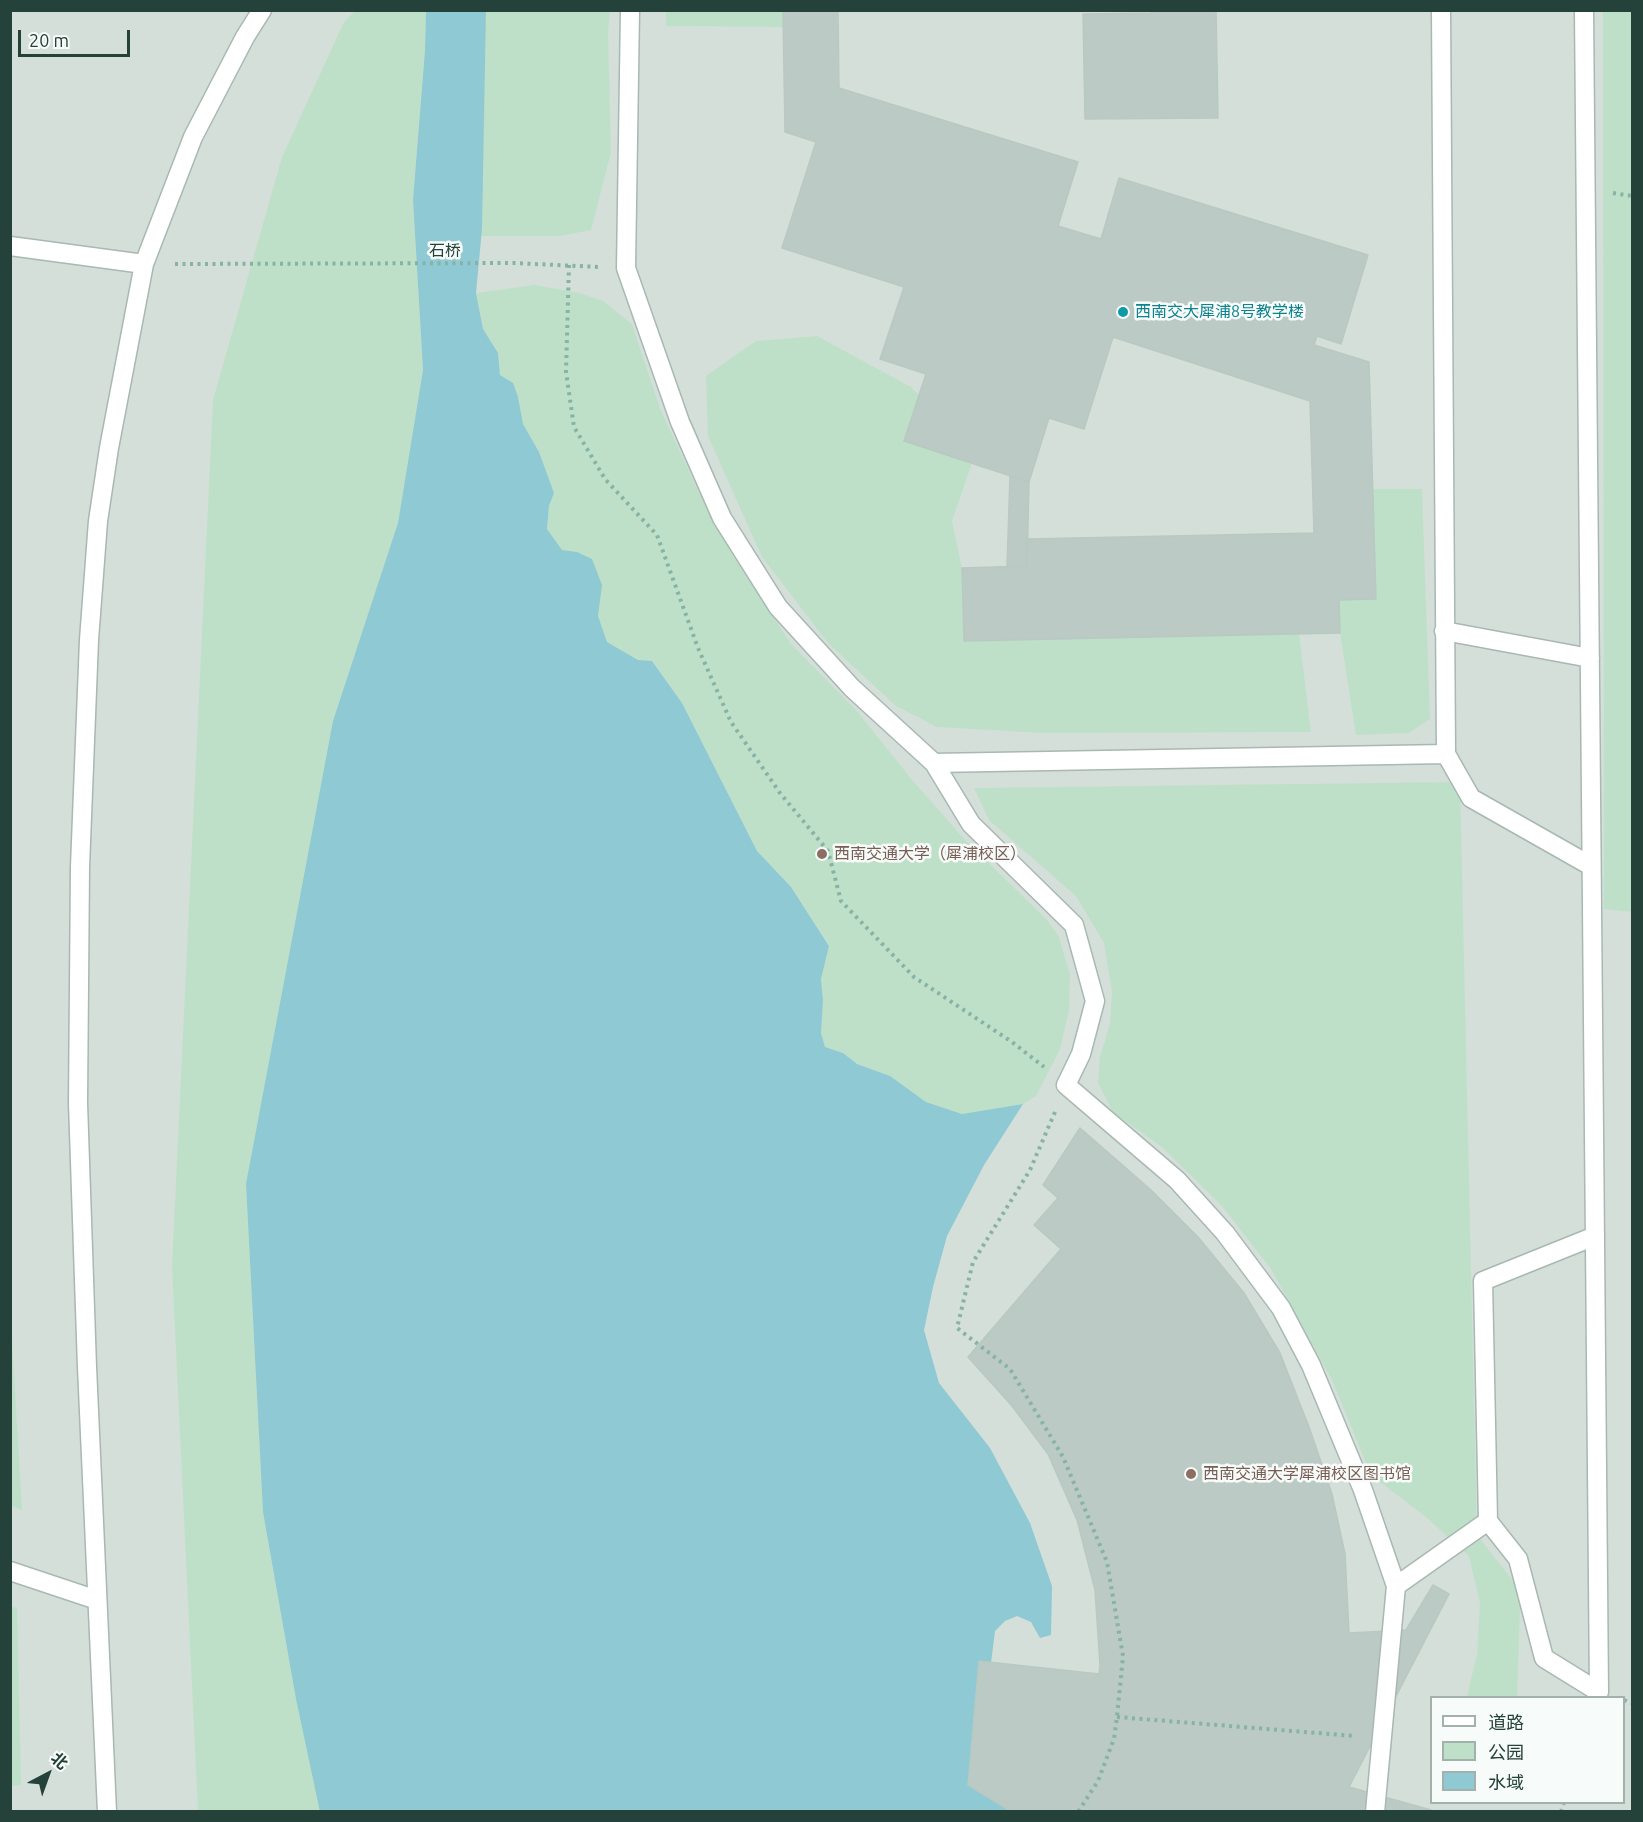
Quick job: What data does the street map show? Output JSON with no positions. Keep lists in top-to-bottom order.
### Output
{
  "streets": {
    "path": ["石桥"]
  },
  "places": ["西南交大犀浦8号教学楼", "西南交通大学（犀浦校区）", "西南交通大学犀浦校区图书馆"],
  "legend": ["道路", "公园", "水域"],
  "scale_bar": "20 m",
  "north": "top right"
}
